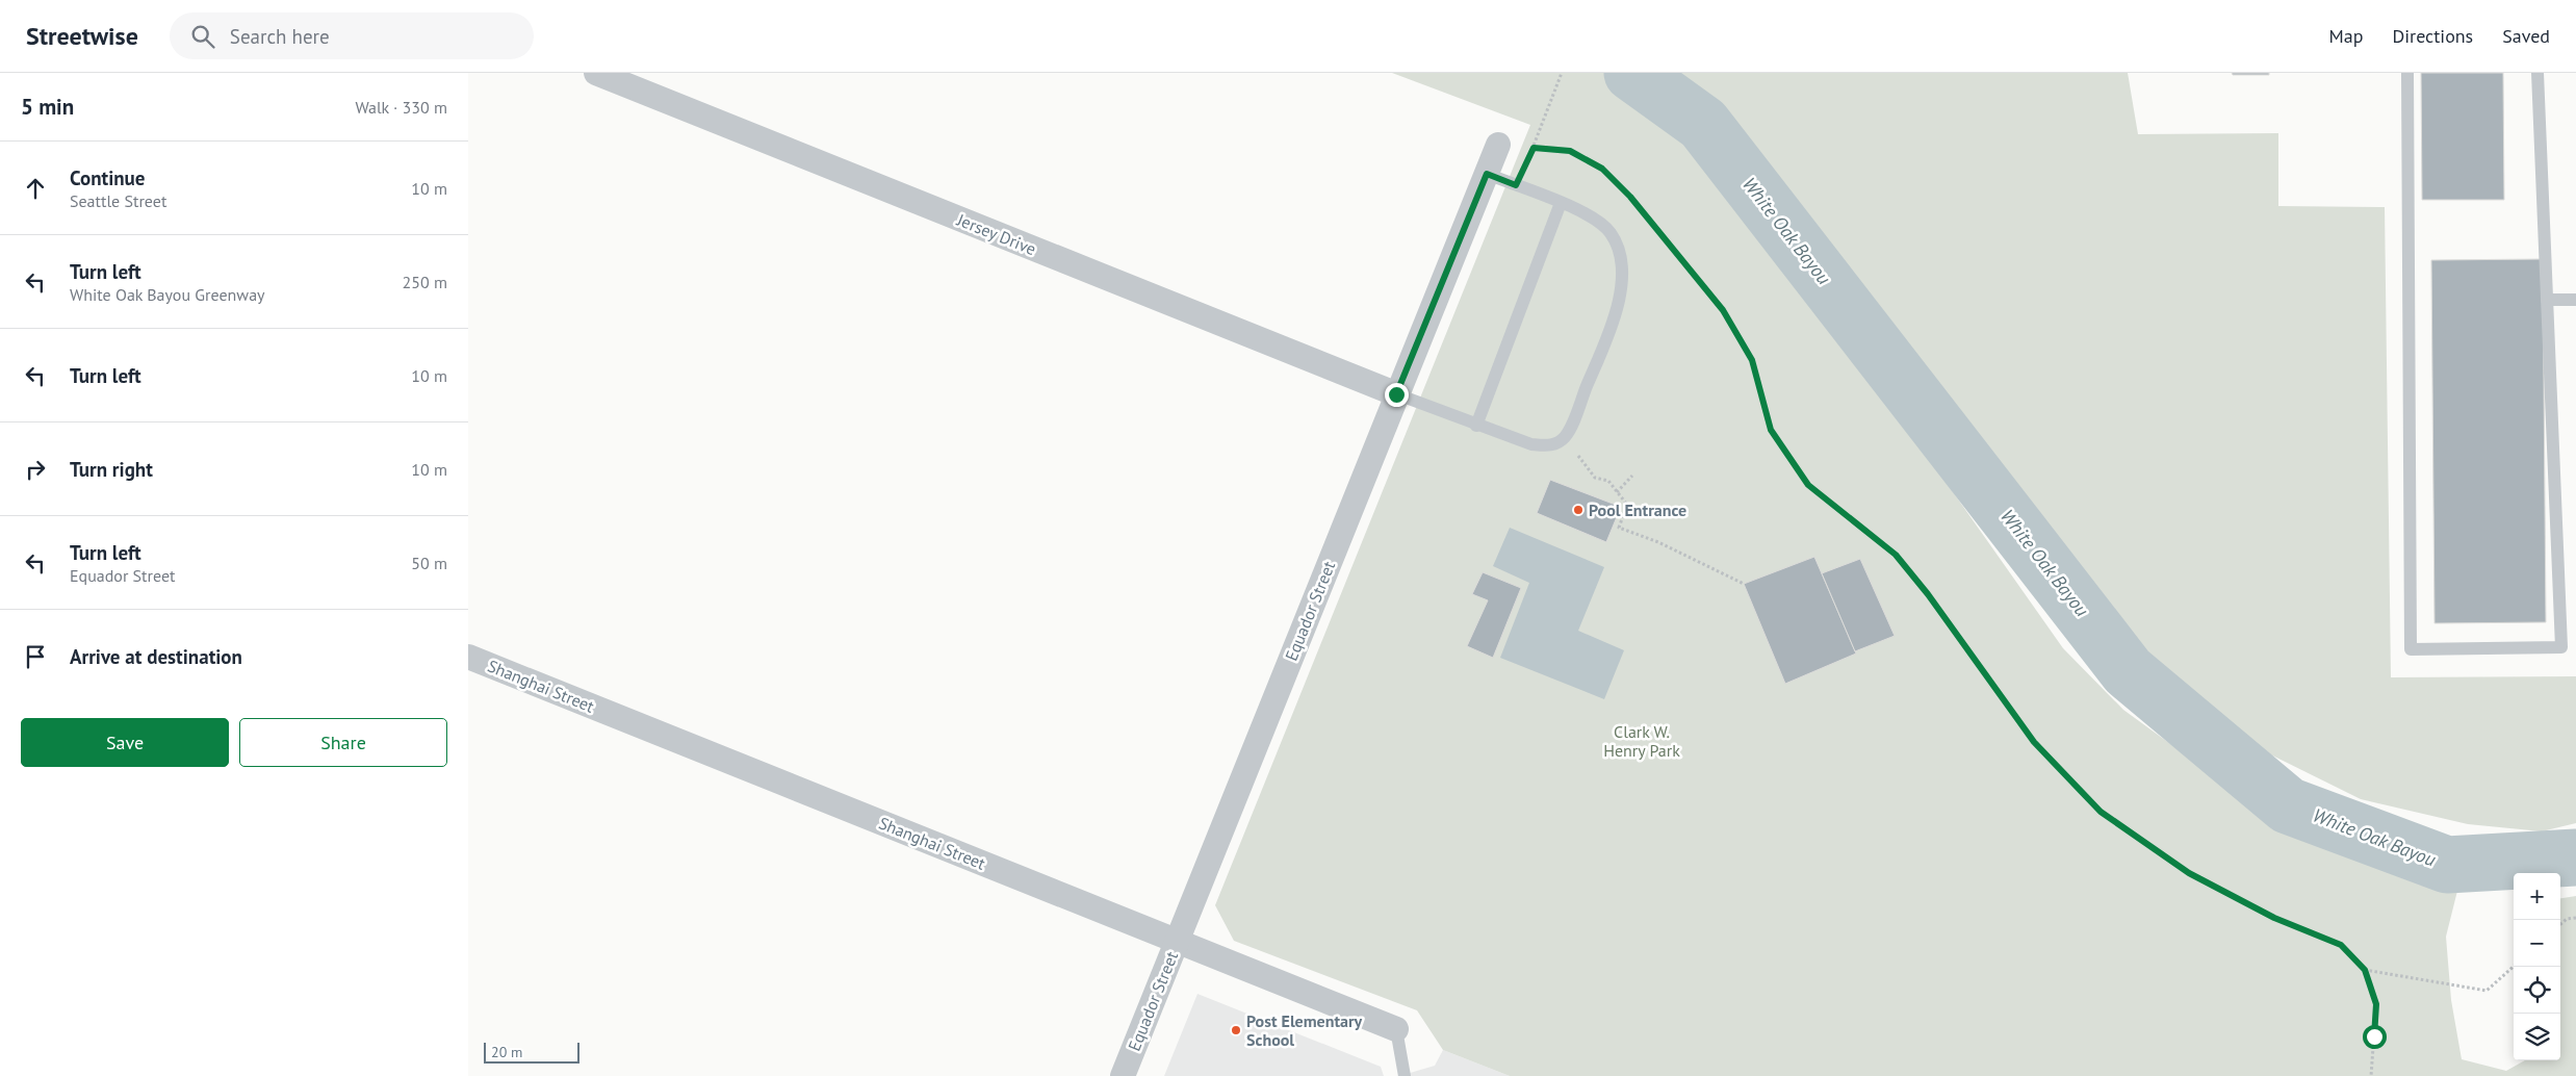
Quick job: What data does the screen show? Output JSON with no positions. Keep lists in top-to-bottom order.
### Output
{
  "streets": {
    "street": ["Jersey Drive", "Equador Street", "Shanghai Street"]
  },
  "crossings": [
    ["Jersey Drive", "Equador Street"],
    ["Equador Street", "Shanghai Street"]
  ],
  "water": ["White Oak Bayou"],
  "parks": ["Clark W. Henry Park"],
  "places": ["Pool Entrance", "Post Elementary School"],
  "scale_bar": "20 m",
  "page": {
    "header": "Streetwise",
    "search": "Search here",
    "nav": ["Map", "Directions", "Saved"],
    "heading": ["5 min", "Walk · 330 m"],
    "list": [
      ["Continue", "Seattle Street", "10 m"],
      ["Turn left", "White Oak Bayou Greenway", "250 m"],
      ["Turn left", "10 m"],
      ["Turn right", "10 m"],
      ["Turn left", "Equador Street", "50 m"],
      "Arrive at destination"
    ],
    "buttons": ["Save", "Share"],
    "map_buttons": ["+", "−"],
    "scale": "20 m"
  }
}
